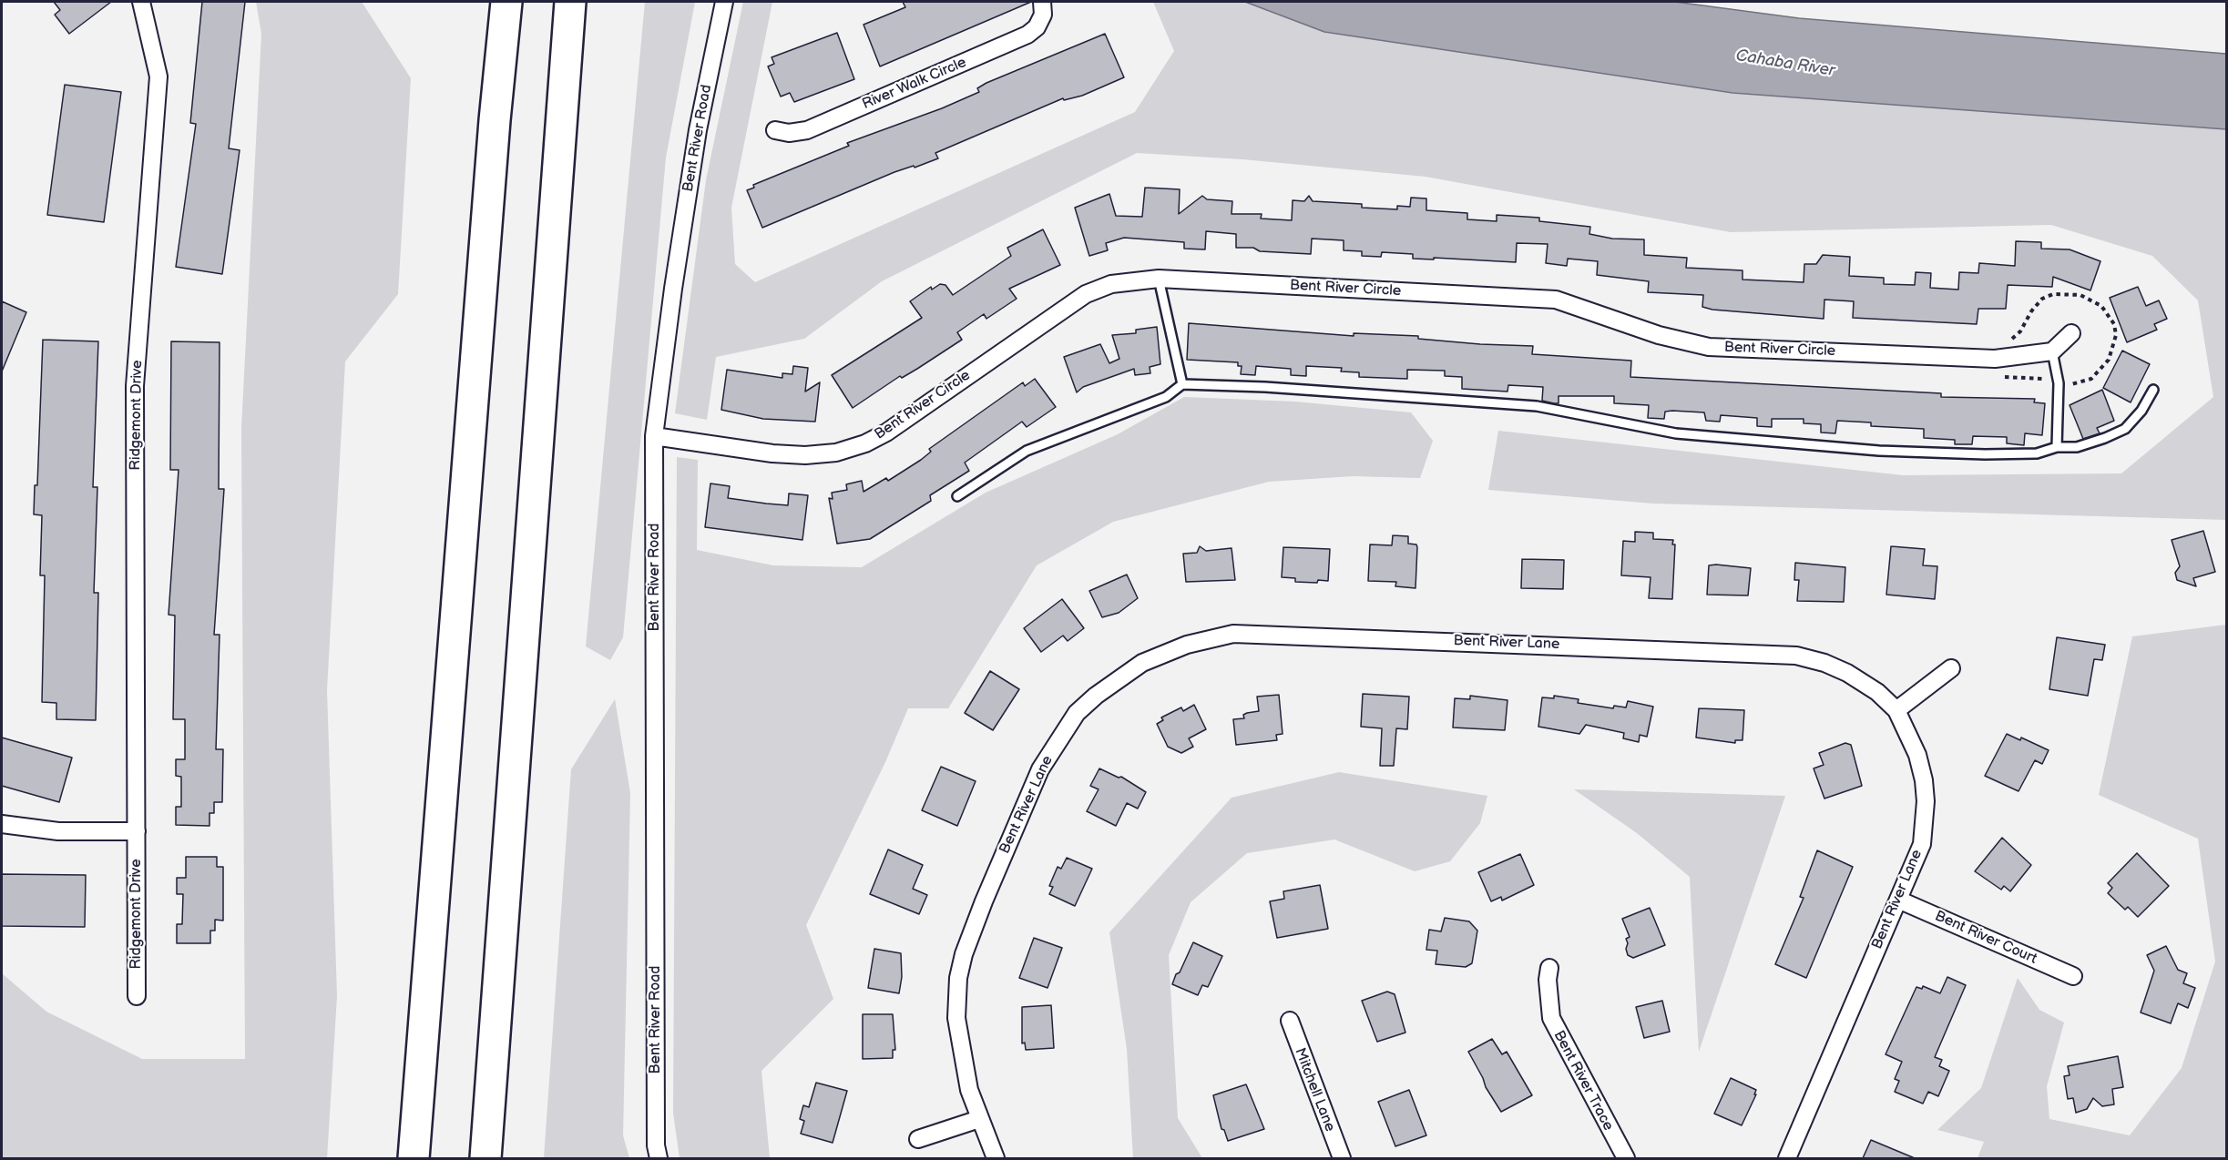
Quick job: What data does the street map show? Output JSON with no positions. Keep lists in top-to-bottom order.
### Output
{
  "streets": {
    "street": [
      "River Walk Circle",
      "Bent River Road",
      "Bent River Circle",
      "Ridgemont Drive",
      "Bent River Lane",
      "Bent River Court",
      "Bent River Trace",
      "Mitchell Lane"
    ]
  },
  "crossings": [
    ["Bent River Road", "Bent River Circle"],
    ["Bent River Lane", "Bent River Court"]
  ],
  "water": ["Cahaba River"]
}
